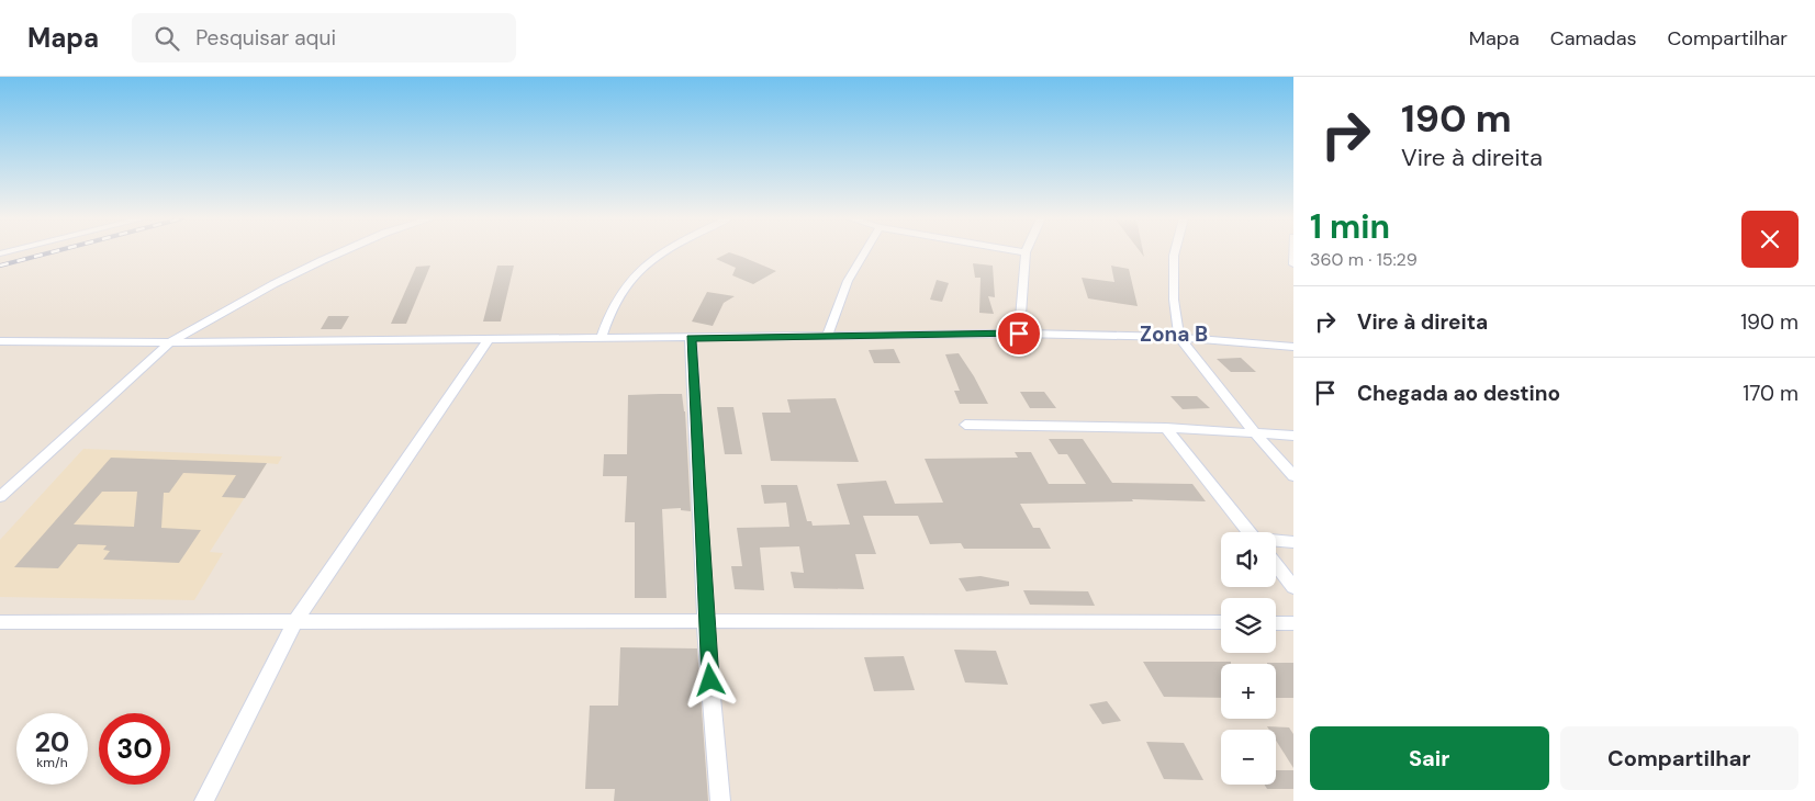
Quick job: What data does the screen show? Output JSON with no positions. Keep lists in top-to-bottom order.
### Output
{
  "districts": ["Zona B"],
  "page": {
    "header": "Mapa",
    "search": "Pesquisar aqui",
    "nav": ["Mapa", "Camadas", "Compartilhar"],
    "turn": ["190 m", "Vire à direita"],
    "heading": ["1 min", "360 m · 15:29"],
    "list": [
      {
        "name": "Vire à direita",
        "value": "190 m"
      },
      {
        "name": "Chegada ao destino",
        "value": "170 m"
      }
    ],
    "map_buttons": ["+", "−"],
    "speed": "20 km/h",
    "limit": "30",
    "buttons": ["Sair", "Compartilhar"]
  }
}
